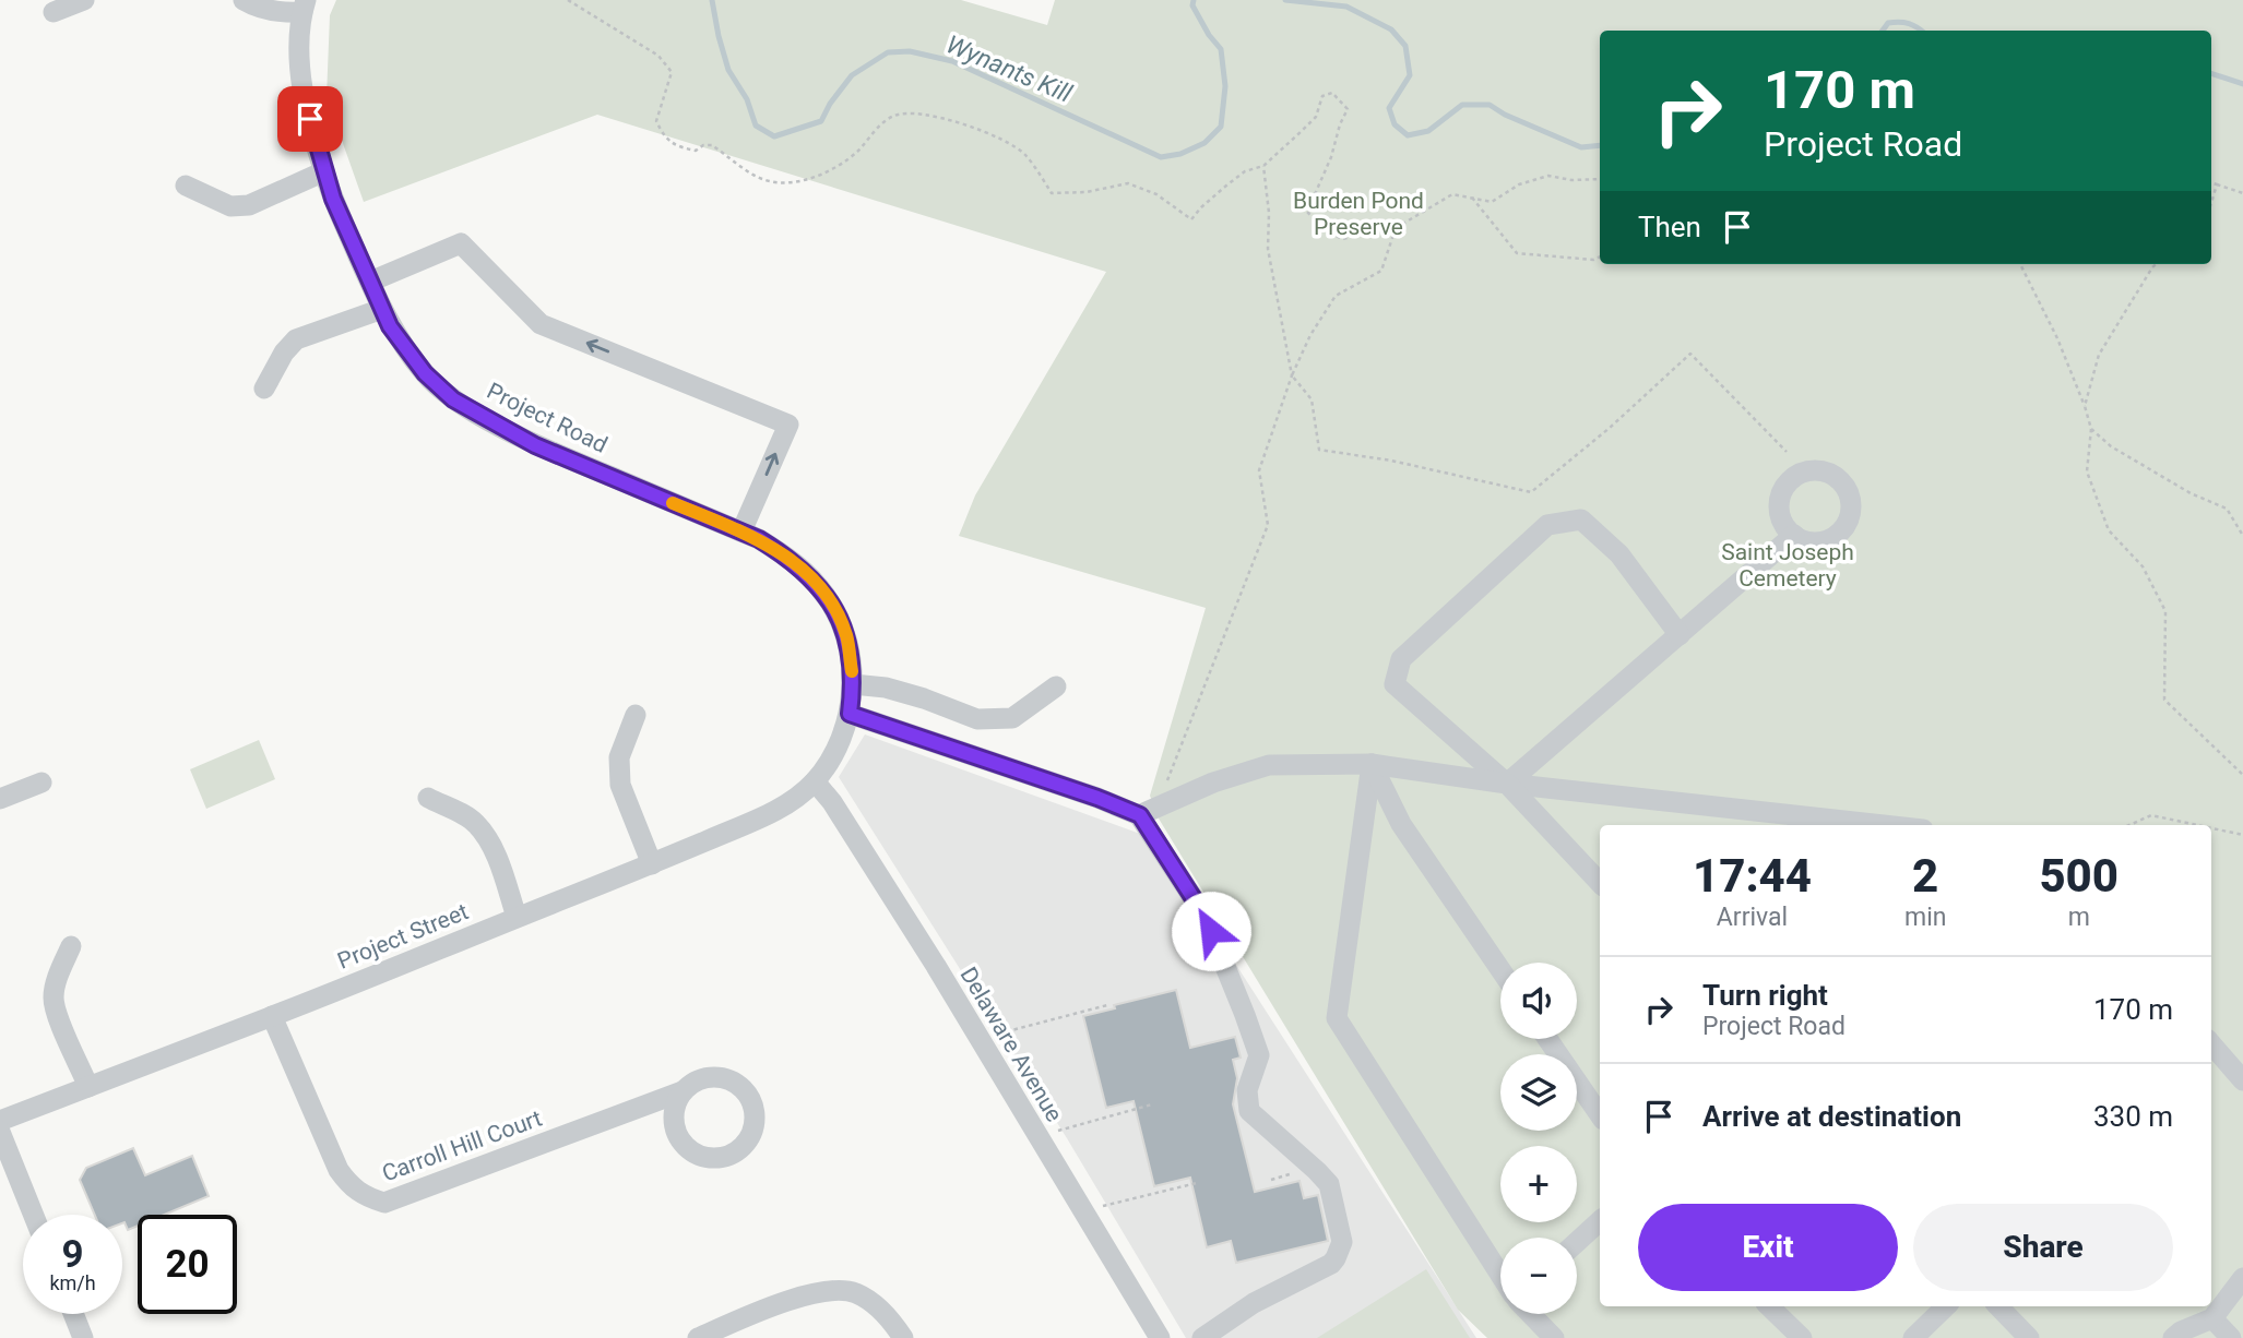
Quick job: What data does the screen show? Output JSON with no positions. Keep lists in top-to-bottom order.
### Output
{
  "streets": {
    "street": [
      "Project Road",
      "Project Street",
      "Delaware Avenue",
      "Carroll Hill Court"
    ]
  },
  "crossings": [
    ["Project Road", "Project Street"],
    ["Project Road", "Delaware Avenue"],
    ["Project Street", "Delaware Avenue"],
    ["Project Street", "Carroll Hill Court"]
  ],
  "water": ["Wynants Kill"],
  "parks": ["Burden Pond Preserve", "Saint Joseph Cemetery"],
  "page": {
    "turn": ["170 m", "Project Road"],
    "then": "Then",
    "eta": [
      "17:44",
      "Arrival",
      "2",
      "min",
      "500",
      "m"
    ],
    "list": [
      {
        "name": "Turn right",
        "note": "Project Road",
        "value": "170 m"
      },
      {
        "name": "Arrive at destination",
        "value": "330 m"
      }
    ],
    "map_buttons": ["+", "−"],
    "buttons": ["Exit", "Share"],
    "speed": "9 km/h",
    "limit": "20"
  }
}
